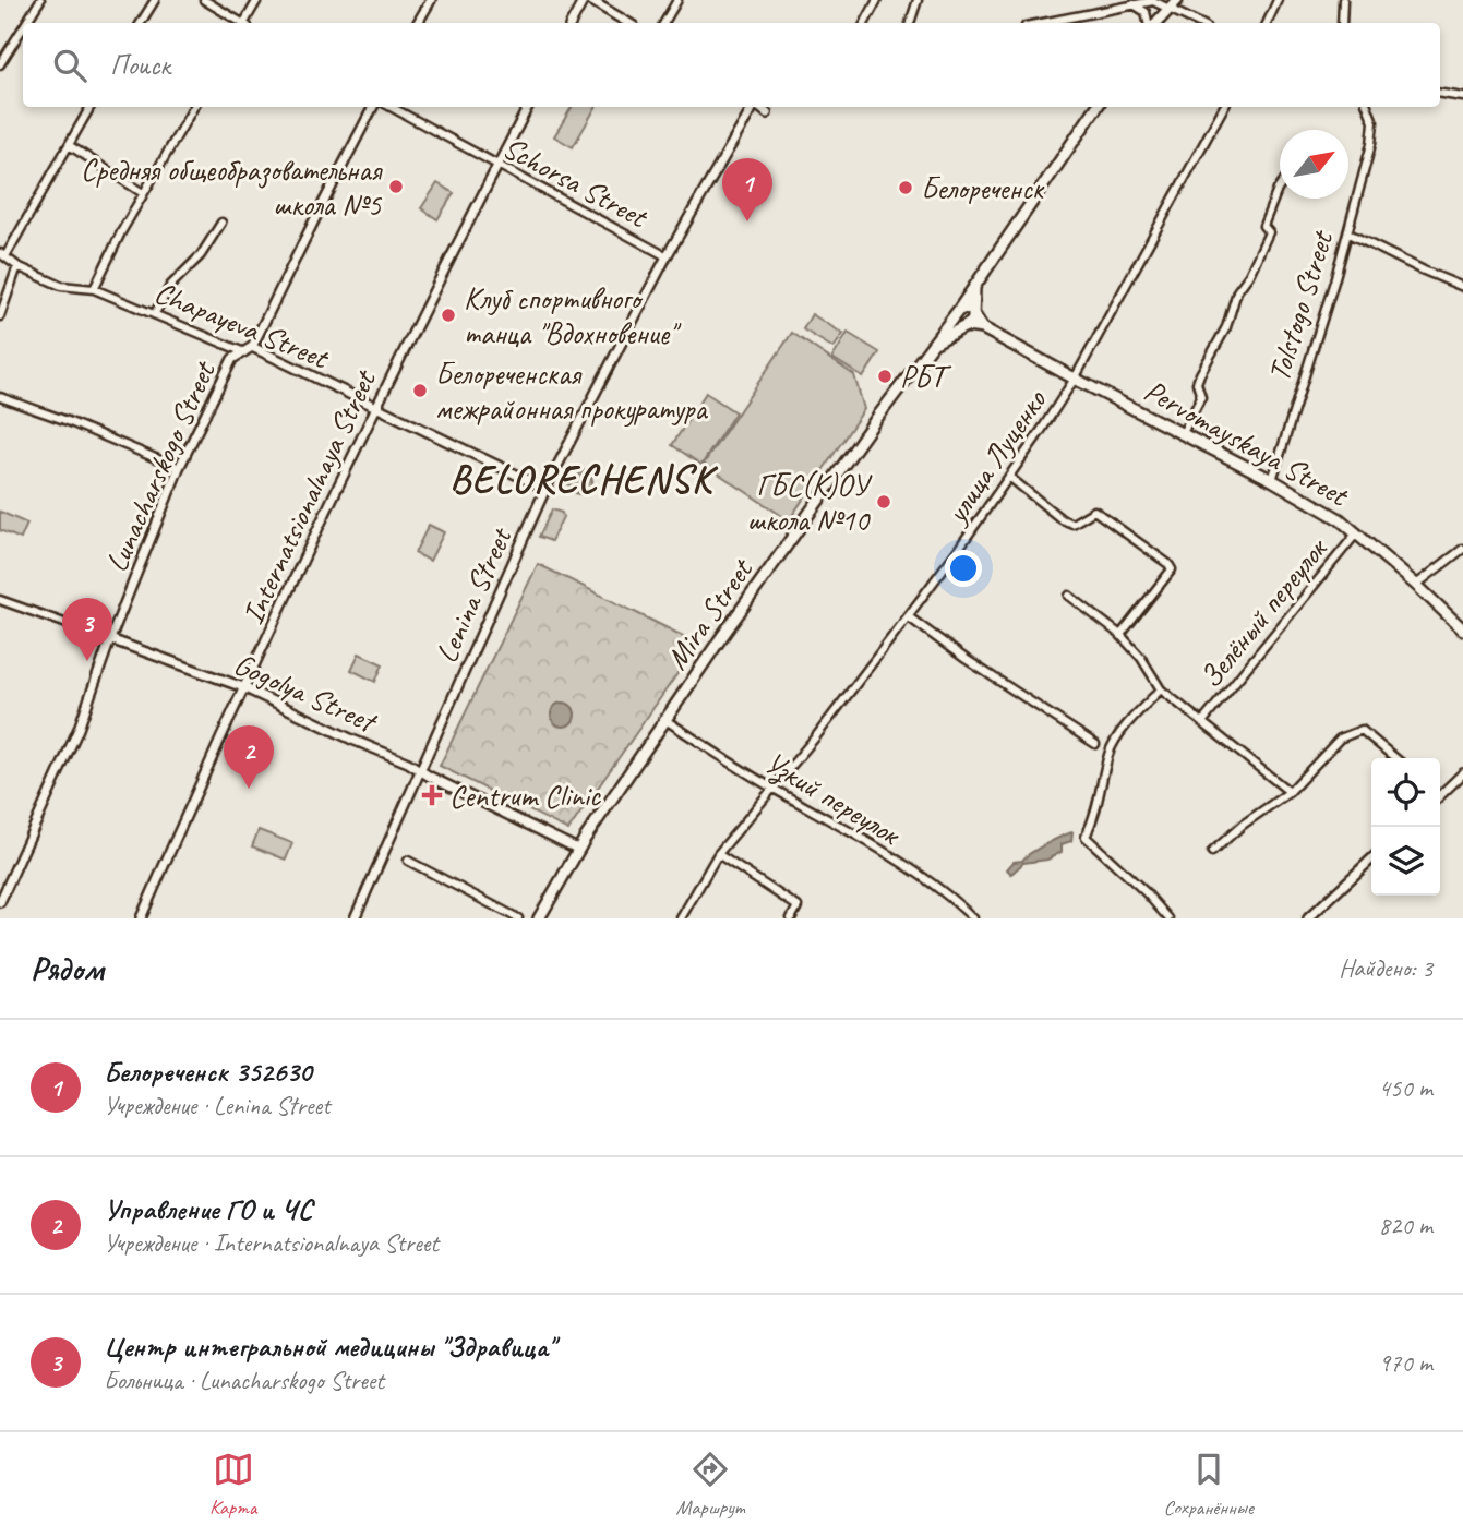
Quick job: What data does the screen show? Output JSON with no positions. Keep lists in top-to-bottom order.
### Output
{
  "streets": {
    "main road": ["Pervomayskaya Street", "Mira Street"],
    "street": [
      "Schorsa Street",
      "Tolstogo Street",
      "Chapayeva Street",
      "улица Луценко",
      "Lunacharskogo Street",
      "Internatsionalnaya Street",
      "Lenina Street",
      "Зелёный переулок",
      "Gogolya Street",
      "Узкий переулок"
    ]
  },
  "crossings": [
    ["Schorsa Street", "Internatsionalnaya Street"],
    ["Schorsa Street", "Lenina Street"],
    ["Tolstogo Street", "Pervomayskaya Street"],
    ["Chapayeva Street", "Lunacharskogo Street"],
    ["Chapayeva Street", "Internatsionalnaya Street"],
    ["Chapayeva Street", "Lenina Street"],
    ["Pervomayskaya Street", "улица Луценко"],
    ["Pervomayskaya Street", "Зелёный переулок"],
    ["Pervomayskaya Street", "Mira Street"],
    ["улица Луценко", "Узкий переулок"],
    ["Lunacharskogo Street", "Gogolya Street"],
    ["Internatsionalnaya Street", "Gogolya Street"],
    ["Lenina Street", "Gogolya Street"],
    ["Mira Street", "Gogolya Street"],
    ["Mira Street", "Узкий переулок"]
  ],
  "districts": ["BELORECHENSK"],
  "places": {
    "other": [
      "Средняя общеобразовательная школа №5",
      "Белореченск",
      "Клуб спортивного танца \"Вдохновение\"",
      "РБТ",
      "Белореченская межрайонная прокуратура",
      "ГБС(К)ОУ школа №10"
    ],
    "health": ["Centrum Clinic"]
  },
  "north": "top right",
  "page": {
    "search": "Поиск",
    "pins": ["1", "3", "2"],
    "heading": ["Рядом", "Найдено: 3"],
    "list": [
      {
        "mark": "1",
        "name": "Белореченск 352630",
        "note": "Учреждение · Lenina Street",
        "value": "450 m"
      },
      {
        "mark": "2",
        "name": "Управление ГО и ЧС",
        "note": "Учреждение · Internatsionalnaya Street",
        "value": "820 m"
      },
      {
        "mark": "3",
        "name": "Центр интегральной медицины \"Здравица\"",
        "note": "Больница · Lunacharskogo Street",
        "value": "970 m"
      }
    ],
    "nav": ["Карта", "Маршрут", "Сохранённые"]
  }
}
